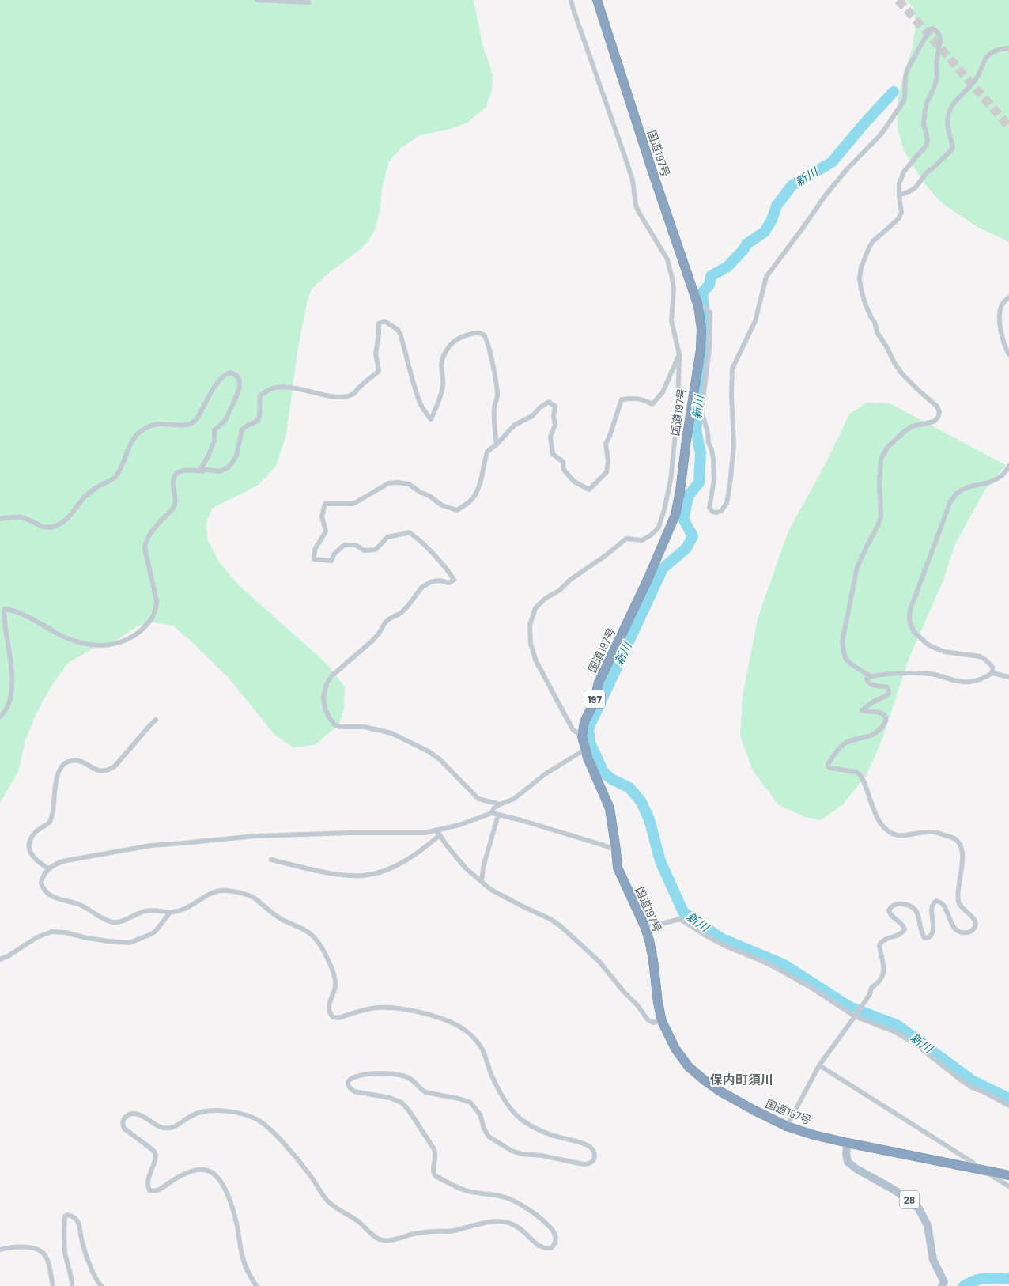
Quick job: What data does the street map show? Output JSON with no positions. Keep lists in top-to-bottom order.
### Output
{
  "streets": {
    "highway": ["国道197号", "197"],
    "main road": ["28"]
  },
  "crossings": [
    ["国道197号", "28"]
  ],
  "districts": ["保内町須川"],
  "water": ["新川"]
}
